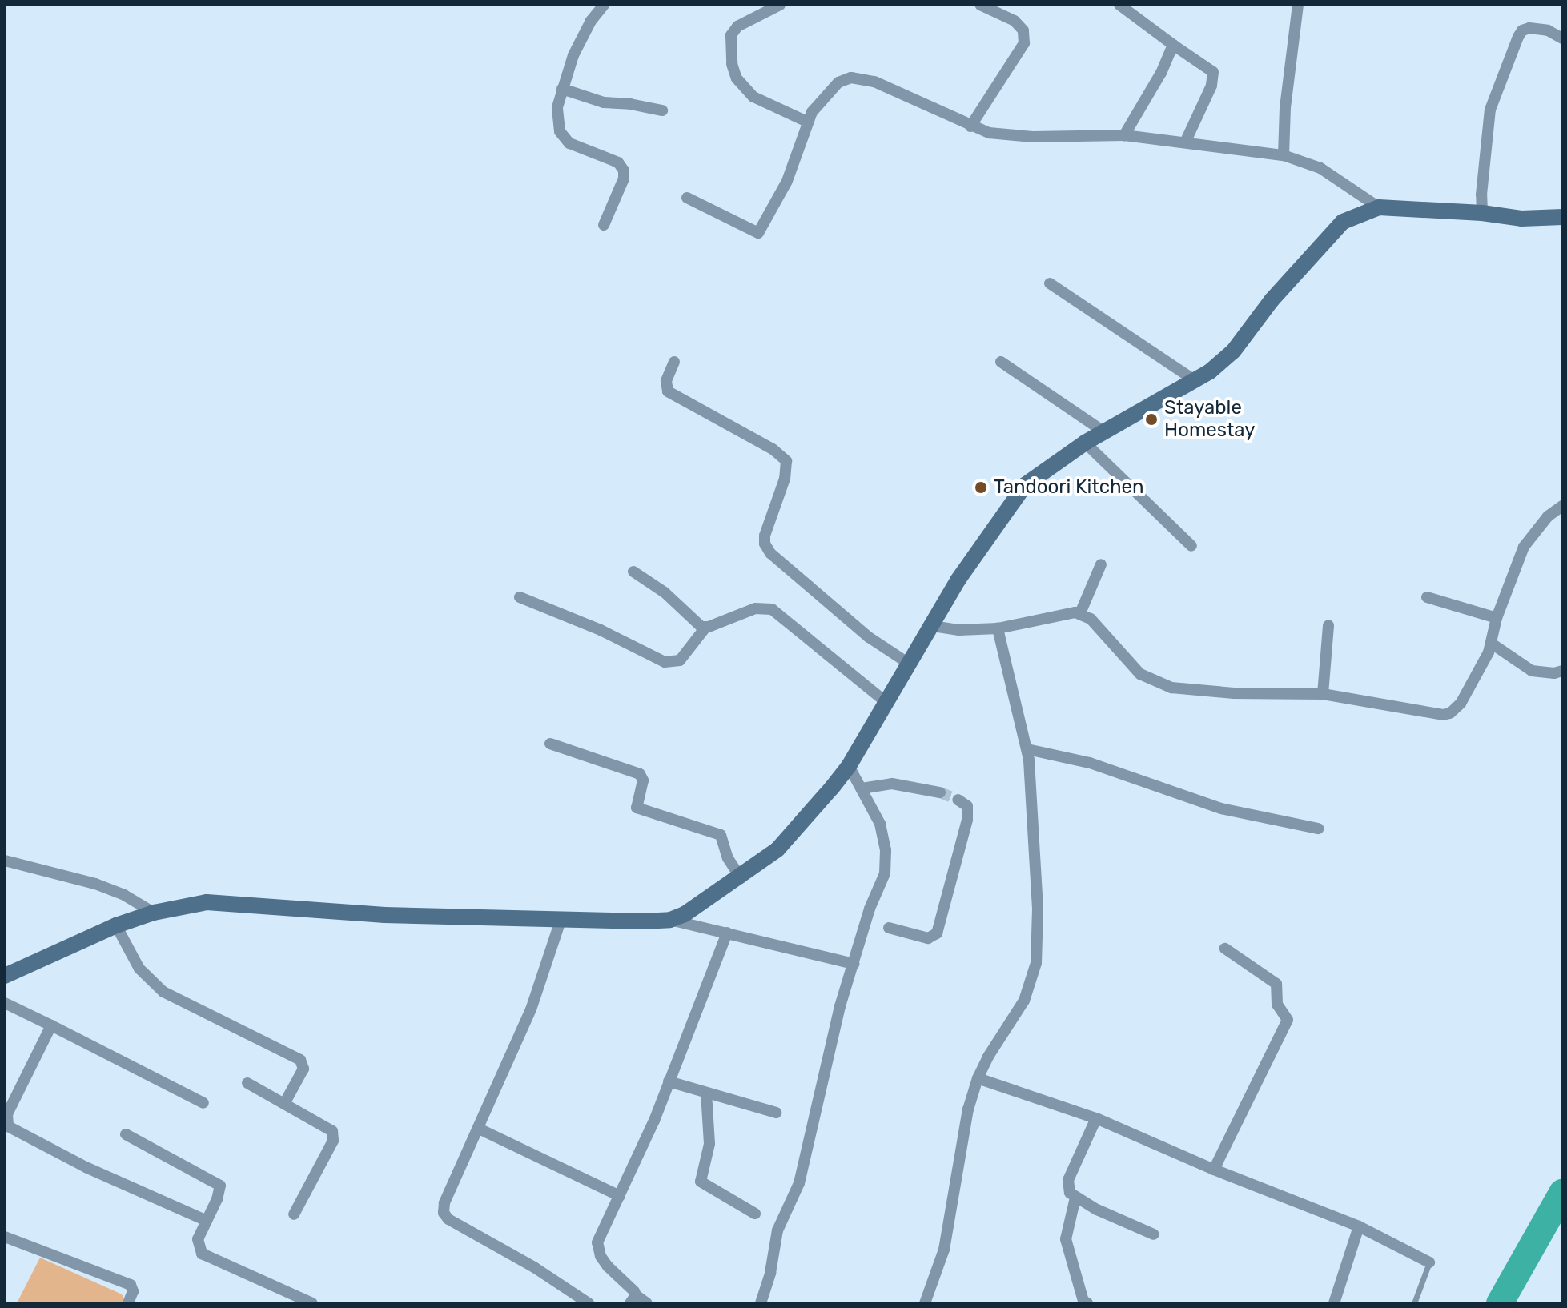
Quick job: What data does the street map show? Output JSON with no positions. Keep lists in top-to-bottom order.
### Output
{
  "places": ["Stayable Homestay", "Tandoori Kitchen"]
}
